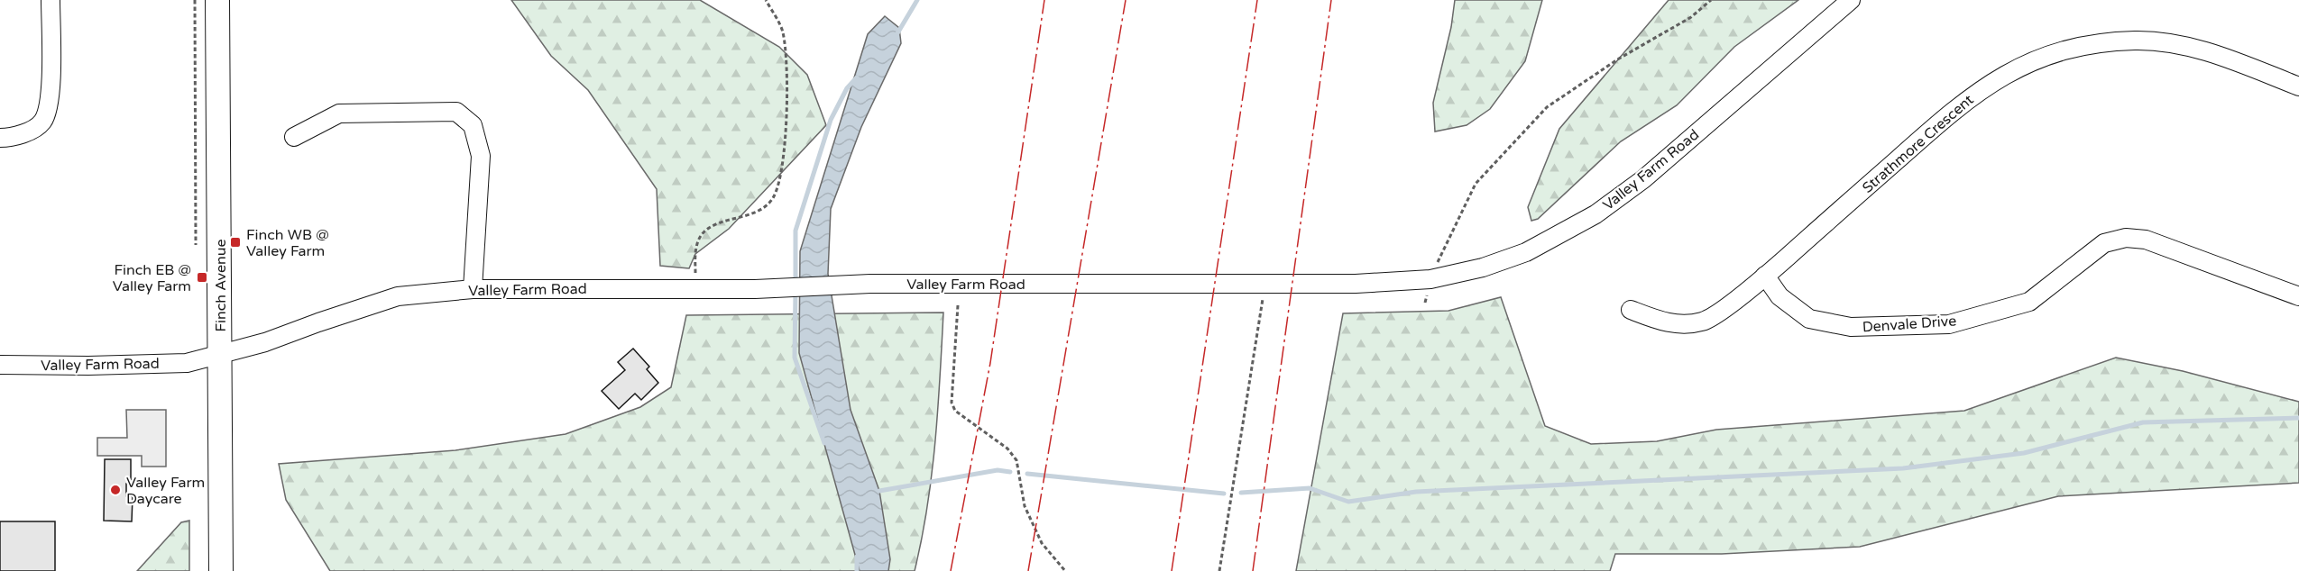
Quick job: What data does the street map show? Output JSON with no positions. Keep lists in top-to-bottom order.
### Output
{
  "streets": {
    "main road": ["Finch Avenue"],
    "street": ["Strathmore Crescent", "Valley Farm Road", "Denvale Drive"]
  },
  "crossings": [
    ["Strathmore Crescent", "Denvale Drive"],
    ["Valley Farm Road", "Finch Avenue"]
  ],
  "places": {
    "transit": ["Finch WB @ Valley Farm", "Finch EB @ Valley Farm"],
    "other": ["Valley Farm Daycare"]
  }
}
